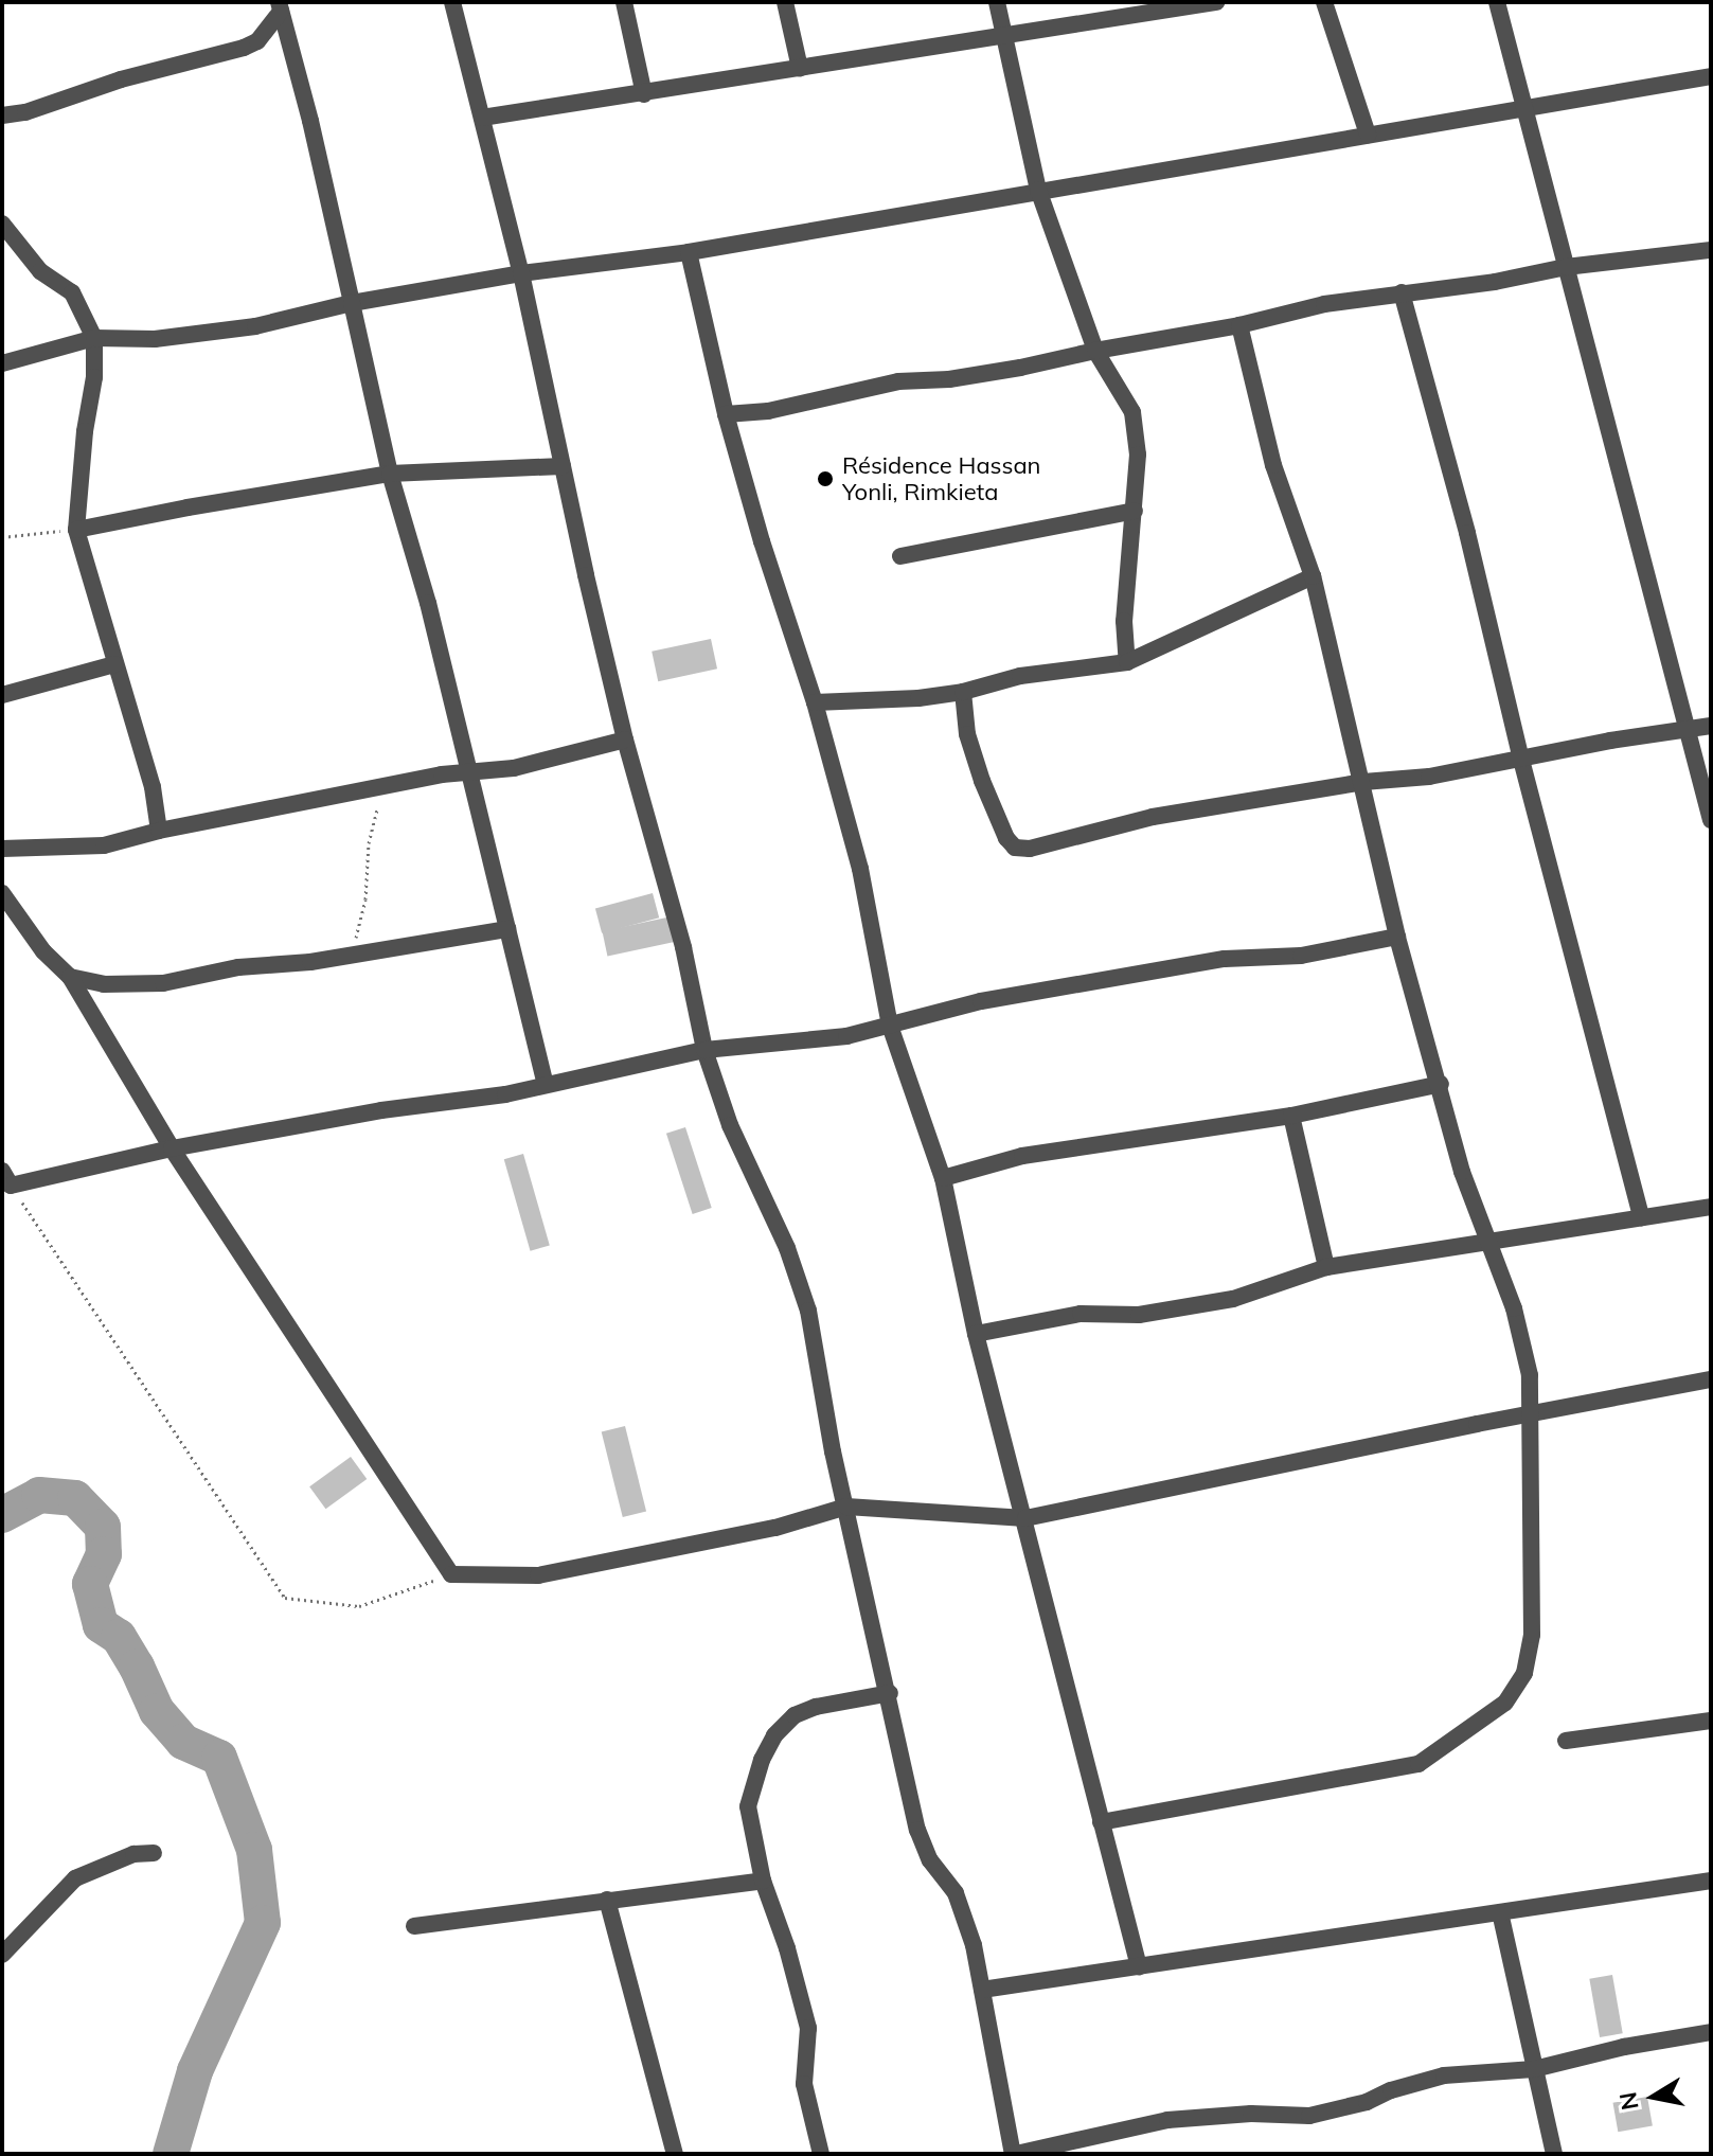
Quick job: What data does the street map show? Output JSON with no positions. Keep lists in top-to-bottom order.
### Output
{
  "places": ["Résidence Hassan Yonli, Rimkieta"],
  "north": "left"
}
